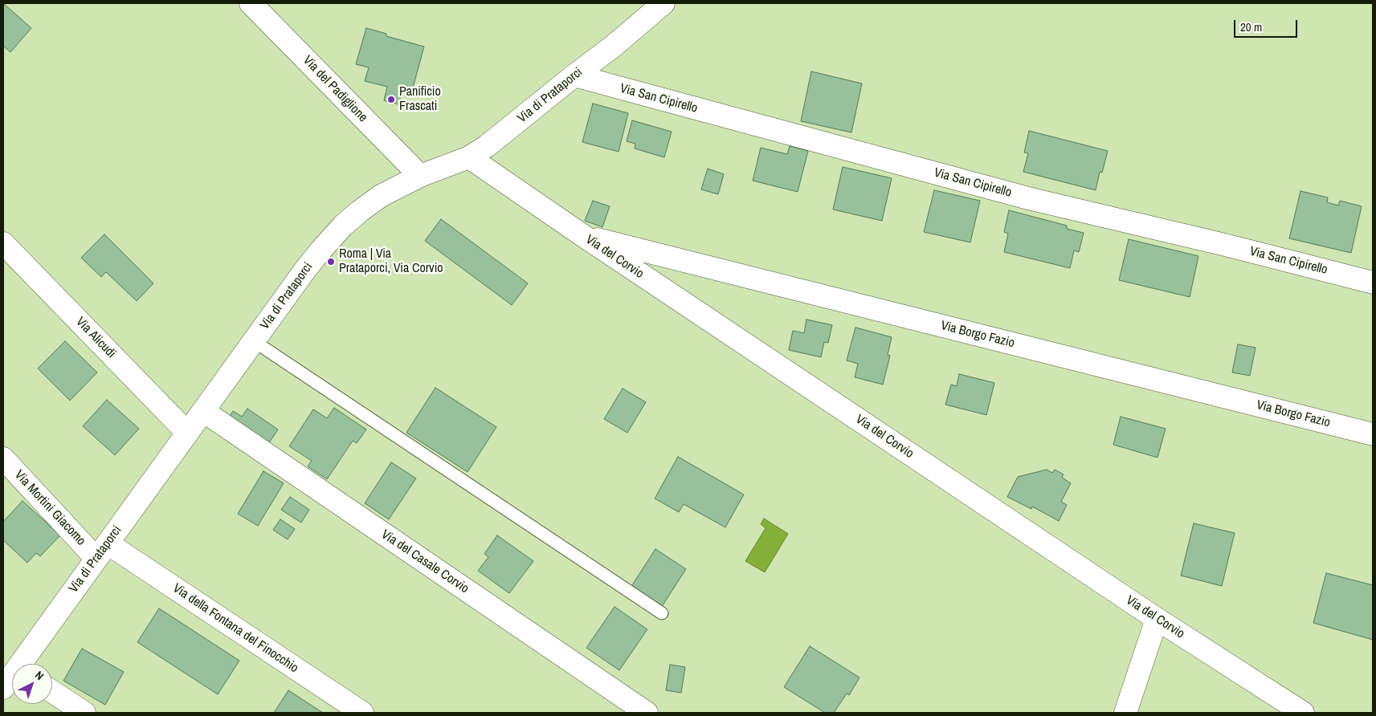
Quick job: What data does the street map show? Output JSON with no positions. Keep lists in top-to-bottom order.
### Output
{
  "streets": {
    "street": [
      "Via del Padiglione",
      "Via di Prataporci",
      "Via San Cipirello",
      "Via del Corvio",
      "Via Borgo Fazio",
      "Via Alicudi",
      "Via Mortini Giacomo",
      "Via del Casale Corvio",
      "Via della Fontana del Finocchio"
    ]
  },
  "crossings": [
    ["Via del Padiglione", "Via di Prataporci"],
    ["Via di Prataporci", "Via San Cipirello"],
    ["Via di Prataporci", "Via del Corvio"],
    ["Via di Prataporci", "Via Alicudi"],
    ["Via di Prataporci", "Via Mortini Giacomo"],
    ["Via di Prataporci", "Via del Casale Corvio"],
    ["Via di Prataporci", "Via della Fontana del Finocchio"],
    ["Via del Corvio", "Via Borgo Fazio"],
    ["Via Mortini Giacomo", "Via della Fontana del Finocchio"]
  ],
  "places": ["Panificio Frascati", "Roma | Via Prataporci, Via Corvio"],
  "scale_bar": "20 m",
  "north": "top right"
}
